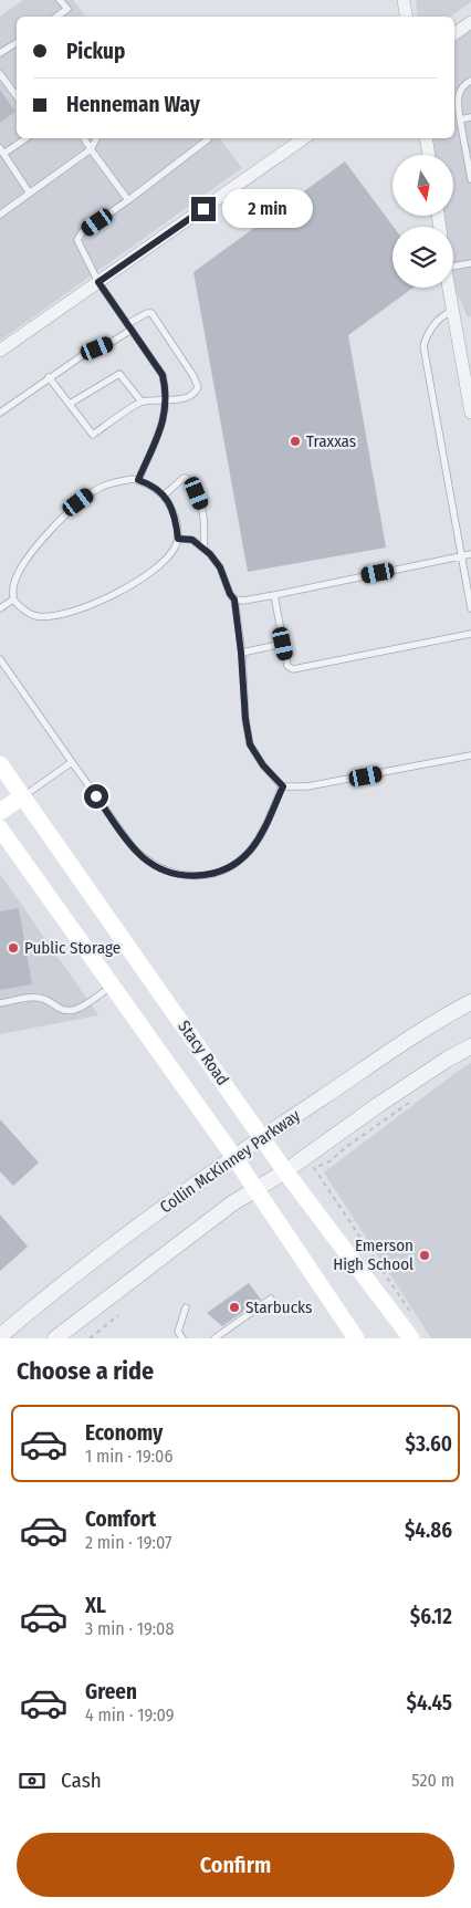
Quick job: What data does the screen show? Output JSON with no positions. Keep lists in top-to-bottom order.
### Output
{
  "streets": {
    "main road": ["Stacy Road"],
    "street": ["Collin McKinney Parkway"]
  },
  "crossings": [
    ["Stacy Road", "Collin McKinney Parkway"]
  ],
  "places": [
    "Traxxas",
    "Public Storage",
    "Emerson High School",
    "Starbucks"
  ],
  "north": "bottom",
  "page": {
    "banner": ["Pickup", "Henneman Way"],
    "bubble": "2 min",
    "heading": "Choose a ride",
    "list": [
      {
        "name": "Economy",
        "note": "1 min · 19:06",
        "value": "$3.60"
      },
      {
        "name": "Comfort",
        "note": "2 min · 19:07",
        "value": "$4.86"
      },
      {
        "name": "XL",
        "note": "3 min · 19:08",
        "value": "$6.12"
      },
      {
        "name": "Green",
        "note": "4 min · 19:09",
        "value": "$4.45"
      }
    ],
    "pay": ["Cash", "520 m"],
    "buttons": "Confirm"
  }
}
